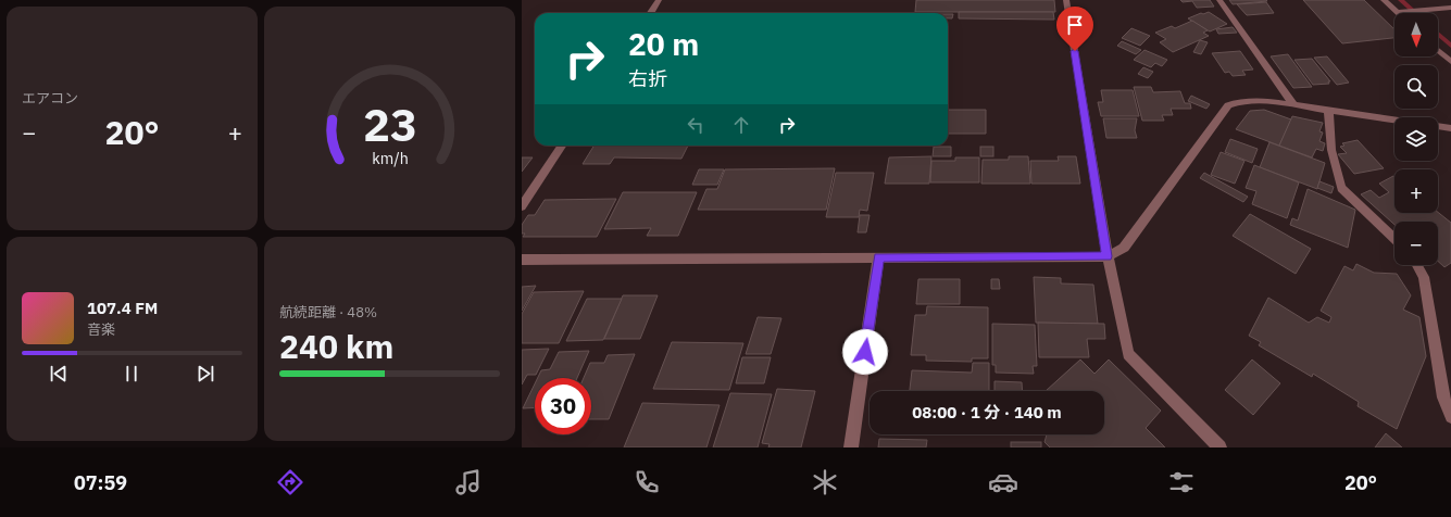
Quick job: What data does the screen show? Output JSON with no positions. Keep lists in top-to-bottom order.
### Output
{
  "north": "bottom",
  "page": {
    "tile": [
      "エアコン",
      ["航続距離 · 48%", "240 km"]
    ],
    "map_buttons": ["+", "−"],
    "turn": ["20 m", "右折"],
    "heat": ["−", "20°", "+"],
    "song": ["107.4 FM", "音楽"],
    "limit": "30",
    "trip": "08:00 · 1 分 · 140 m",
    "tabs": ["07:59", "20°"],
    "gauge": ["23", "km/h"]
  }
}
